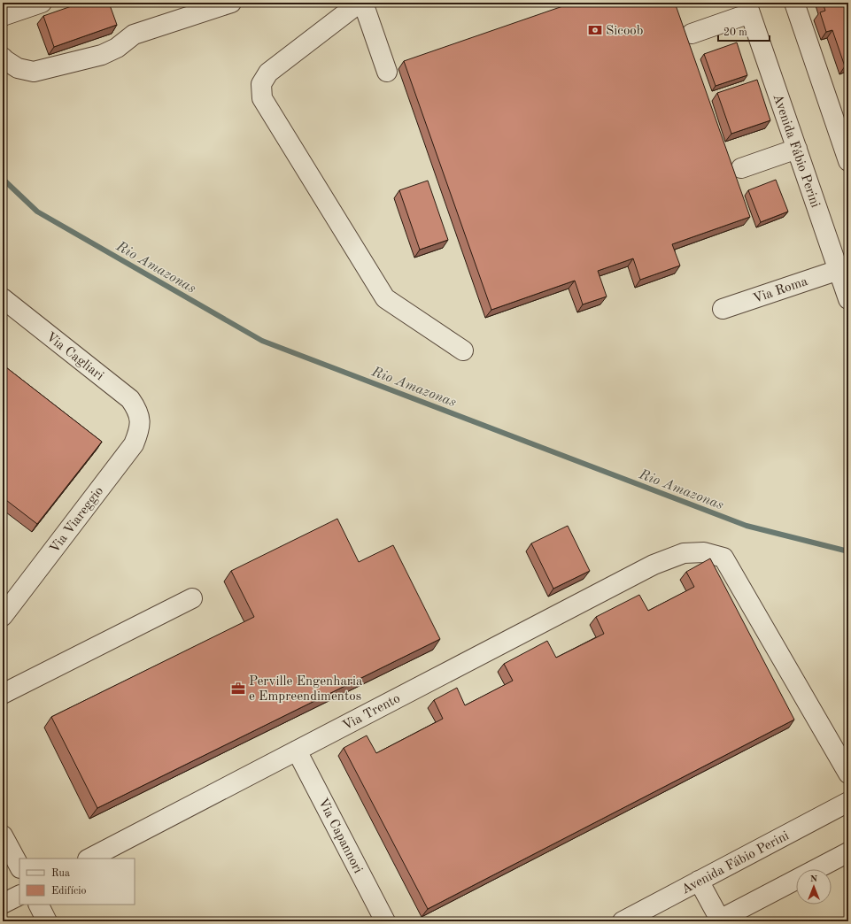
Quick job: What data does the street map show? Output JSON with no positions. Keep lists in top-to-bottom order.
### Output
{
  "streets": {
    "street": [
      "Avenida Fábio Perini",
      "Via Roma",
      "Via Cagliari",
      "Via Viareggio",
      "Via Trento",
      "Via Capannori"
    ]
  },
  "crossings": [
    ["Avenida Fábio Perini", "Via Roma"],
    ["Via Cagliari", "Via Viareggio"],
    ["Via Trento", "Via Capannori"]
  ],
  "water": ["Rio Amazonas"],
  "places": {
    "bank": ["Sicoob"],
    "office": ["Perville Engenharia e Empreendimentos"]
  },
  "legend": ["Rua", "Edifício"],
  "scale_bar": "20 m",
  "north": "top"
}
